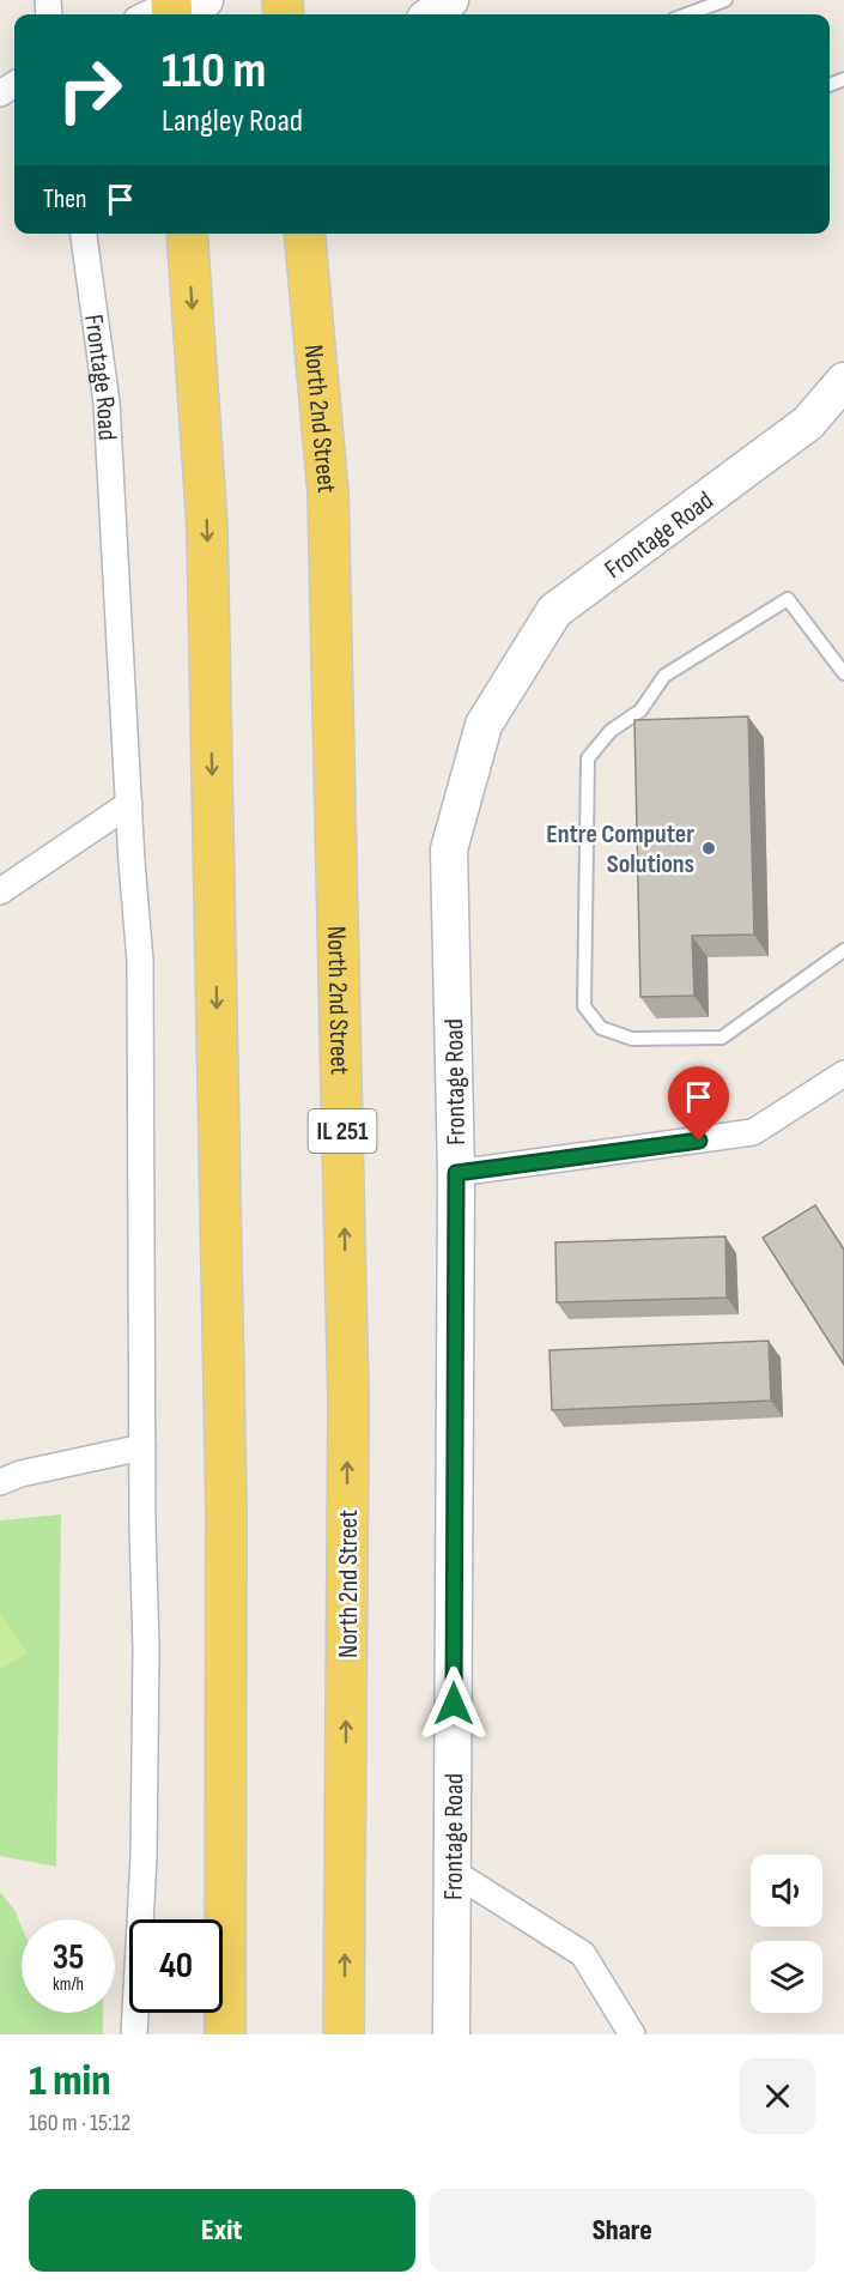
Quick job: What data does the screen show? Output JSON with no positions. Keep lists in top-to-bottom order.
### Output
{
  "streets": {
    "main road": ["North 2nd Street", "IL 251"],
    "street": ["Frontage Road"]
  },
  "places": ["Entre Computer Solutions"],
  "page": {
    "turn": ["110 m", "Langley Road"],
    "then": "Then",
    "speed": "35 km/h",
    "limit": "40",
    "heading": ["1 min", "160 m · 15:12"],
    "buttons": ["Exit", "Share"]
  }
}
